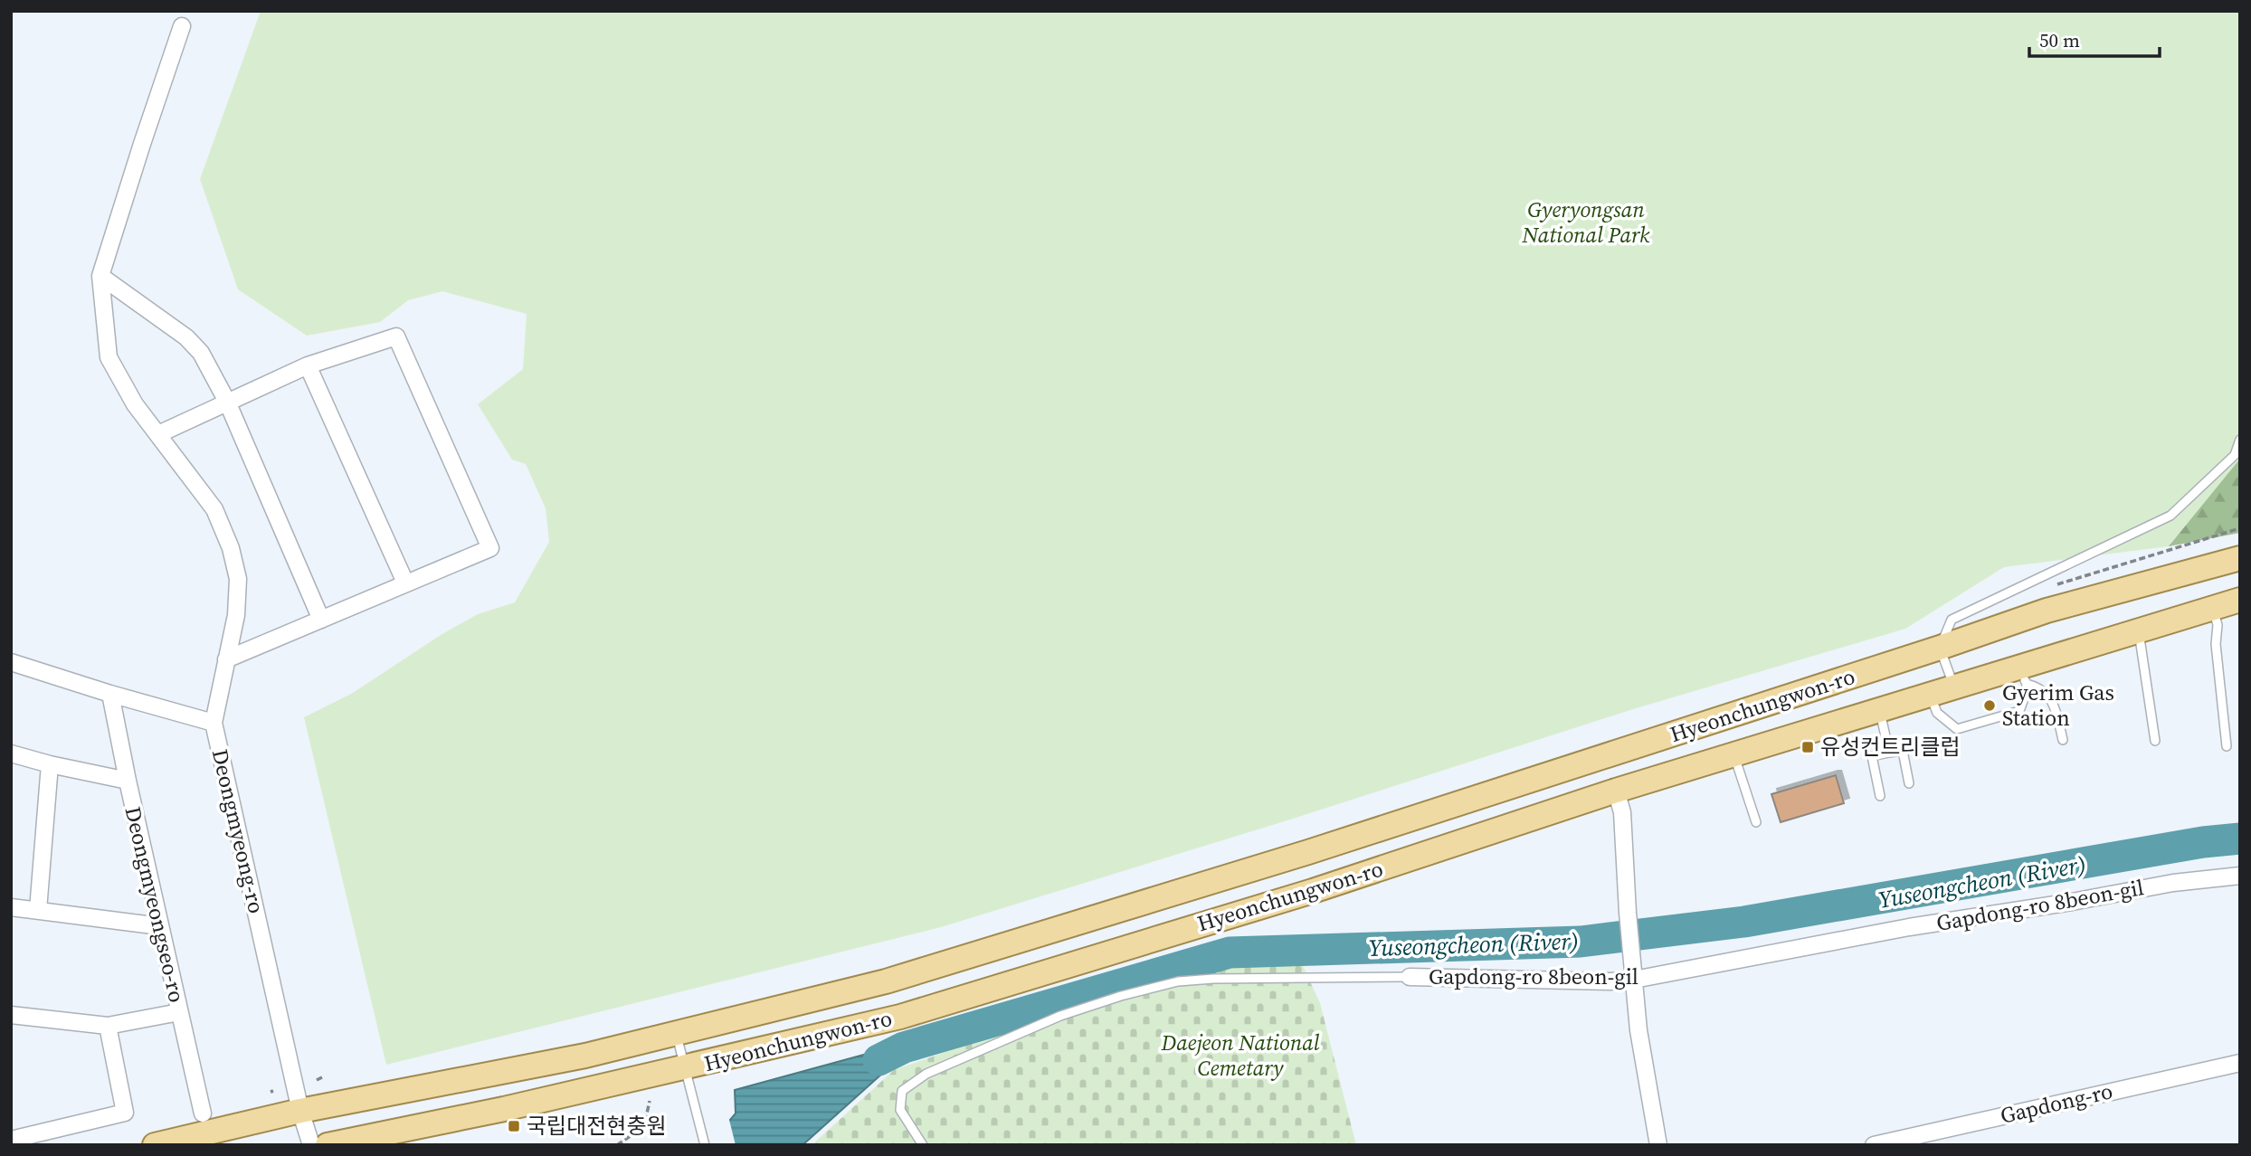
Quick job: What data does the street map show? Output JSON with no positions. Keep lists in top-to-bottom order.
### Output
{
  "streets": {
    "main road": ["Hyeonchungwon-ro"],
    "street": [
      "Deongmyeong-ro",
      "Deongmyeongseo-ro",
      "Gapdong-ro 8beon-gil",
      "Gapdong-ro"
    ]
  },
  "crossings": [
    ["Hyeonchungwon-ro", "Deongmyeong-ro"],
    ["Deongmyeong-ro", "Deongmyeongseo-ro"]
  ],
  "water": ["Yuseongcheon (River)"],
  "parks": ["Gyeryongsan National Park", "Daejeon National Cemetary"],
  "places": {
    "other": ["Gyerim Gas Station"],
    "transit": ["유성컨트리클럽", "국립대전현충원"]
  },
  "scale_bar": "50 m"
}
